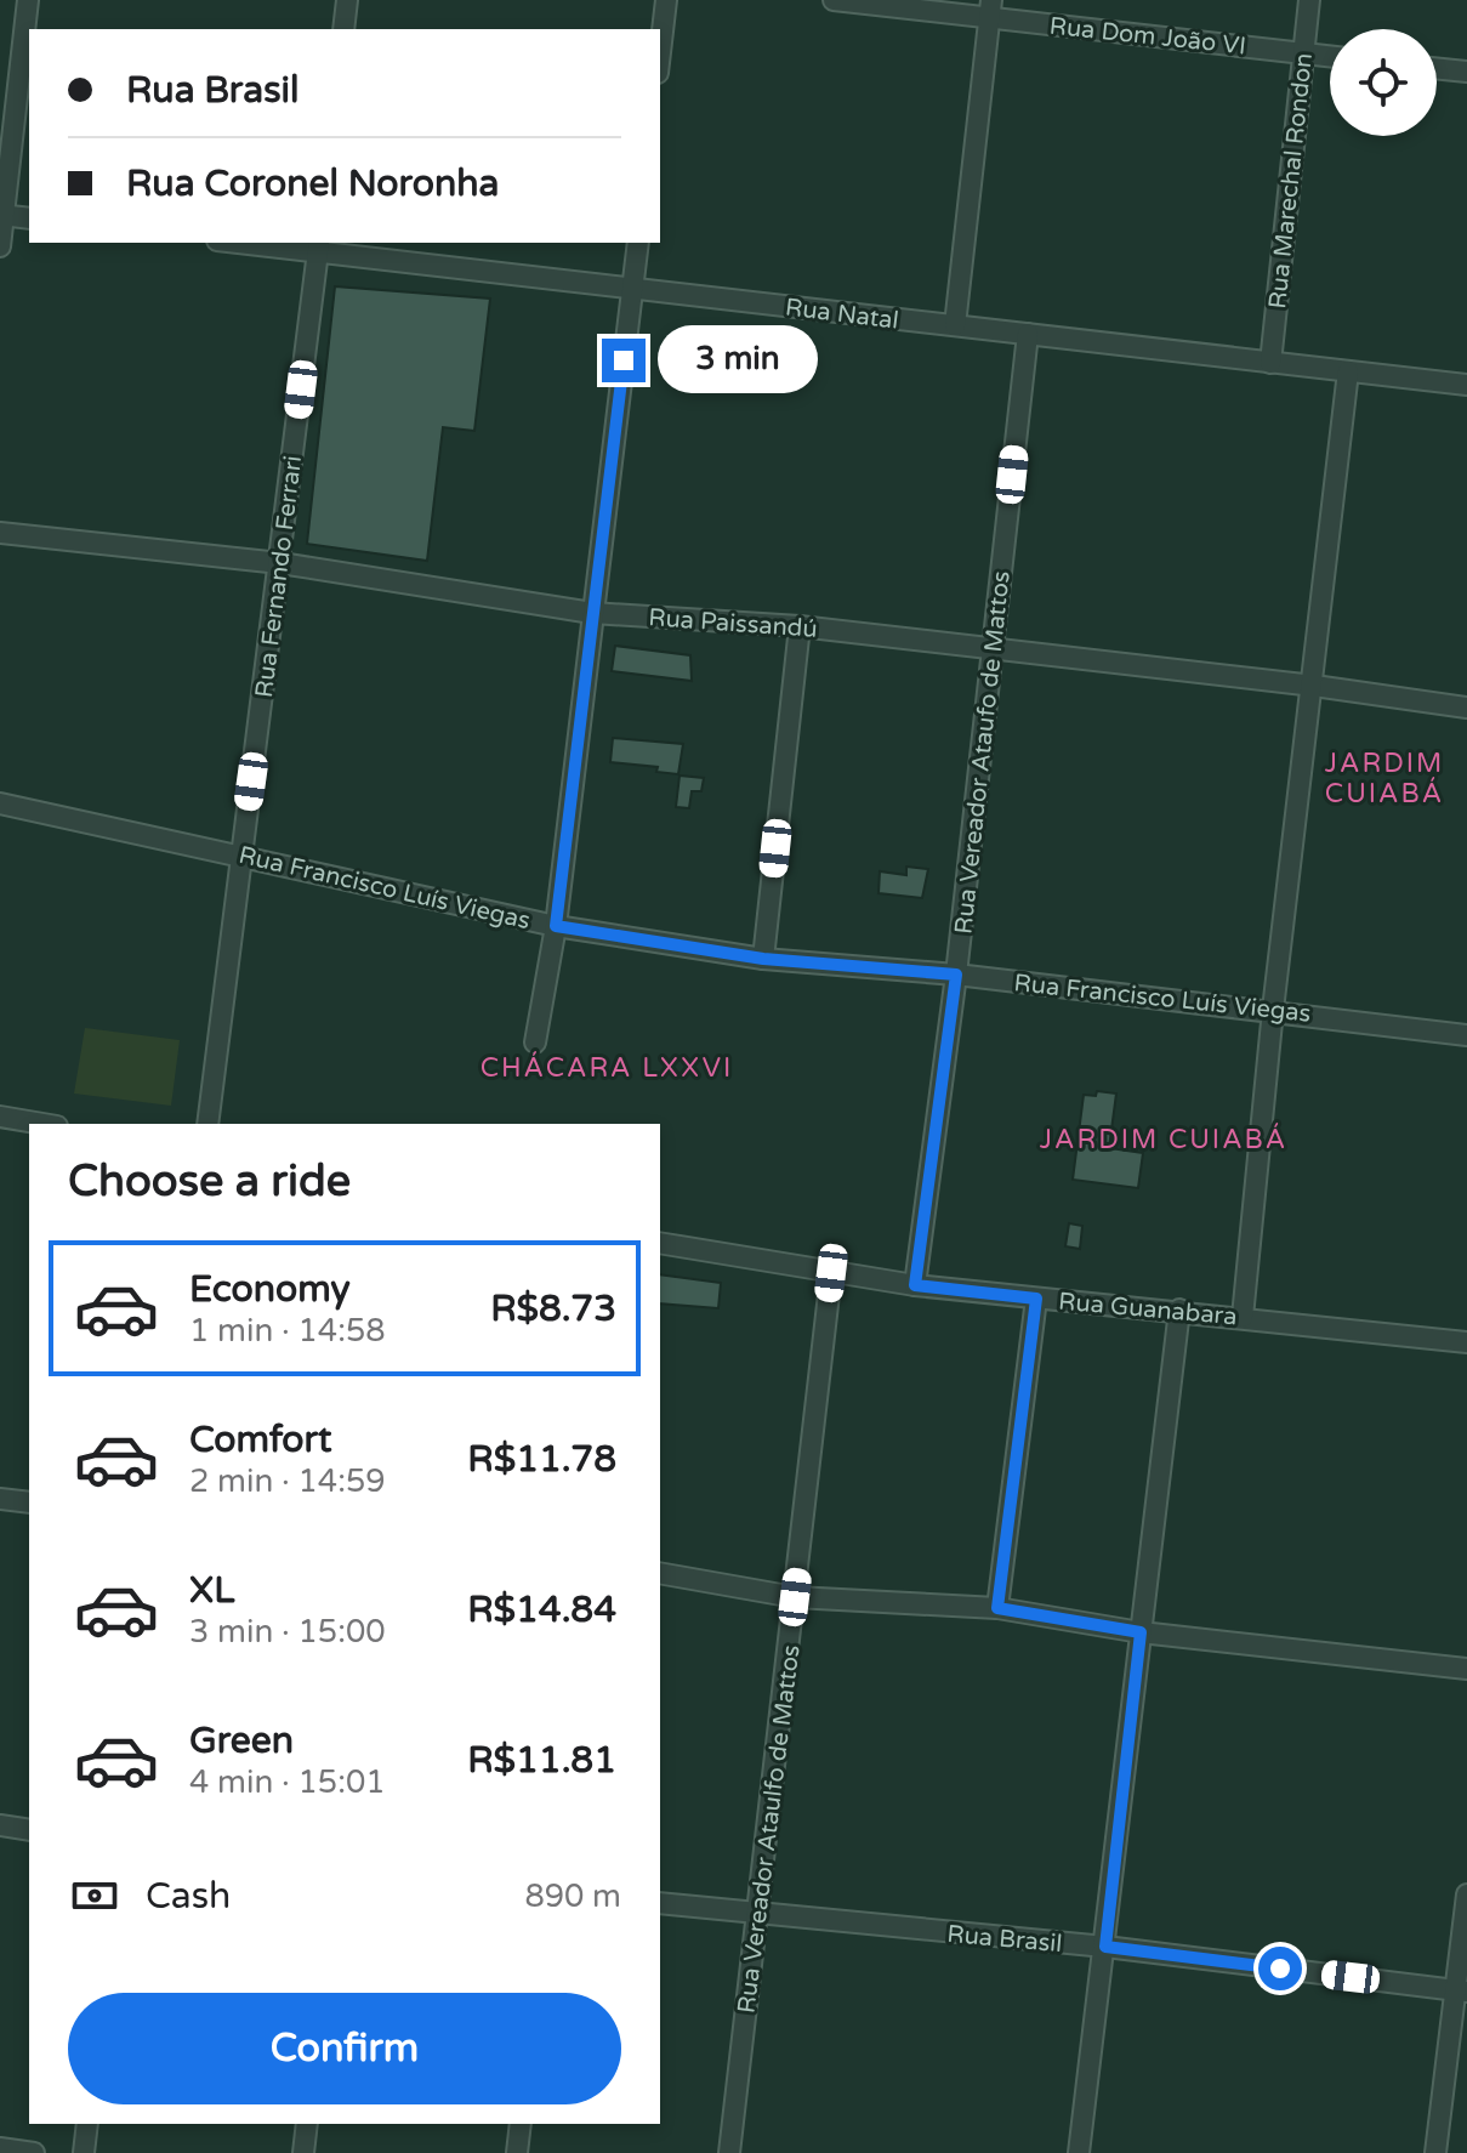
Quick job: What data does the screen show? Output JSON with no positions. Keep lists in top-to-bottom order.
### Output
{
  "streets": {
    "street": [
      "Rua Dom João VI",
      "Rua Marechal Rondon",
      "Rua Natal",
      "Rua Fernando Ferrari",
      "Rua Paissandú",
      "Rua Vereador Ataufo de Mattos",
      "Rua Francisco Luís Viegas",
      "Rua Guanabara",
      "Rua Vereador Ataulfo de Mattos",
      "Rua Brasil"
    ]
  },
  "crossings": [
    ["Rua Dom João VI", "Rua Marechal Rondon"],
    ["Rua Marechal Rondon", "Rua Natal"],
    ["Rua Natal", "Rua Fernando Ferrari"],
    ["Rua Natal", "Rua Vereador Ataufo de Mattos"],
    ["Rua Fernando Ferrari", "Rua Paissandú"],
    ["Rua Fernando Ferrari", "Rua Francisco Luís Viegas"],
    ["Rua Paissandú", "Rua Vereador Ataufo de Mattos"],
    ["Rua Vereador Ataufo de Mattos", "Rua Francisco Luís Viegas"],
    ["Rua Vereador Ataufo de Mattos", "Rua Guanabara"],
    ["Rua Guanabara", "Rua Vereador Ataulfo de Mattos"],
    ["Rua Vereador Ataulfo de Mattos", "Rua Brasil"]
  ],
  "districts": ["JARDIM CUIABÁ", "CHÁCARA LXXVI", "JARDIM CUIABÁ"],
  "page": {
    "banner": ["Rua Brasil", "Rua Coronel Noronha"],
    "bubble": "3 min",
    "heading": "Choose a ride",
    "list": [
      {
        "name": "Economy",
        "note": "1 min · 14:58",
        "value": "R$8.73"
      },
      {
        "name": "Comfort",
        "note": "2 min · 14:59",
        "value": "R$11.78"
      },
      {
        "name": "XL",
        "note": "3 min · 15:00",
        "value": "R$14.84"
      },
      {
        "name": "Green",
        "note": "4 min · 15:01",
        "value": "R$11.81"
      }
    ],
    "pay": ["Cash", "890 m"],
    "buttons": "Confirm"
  }
}
